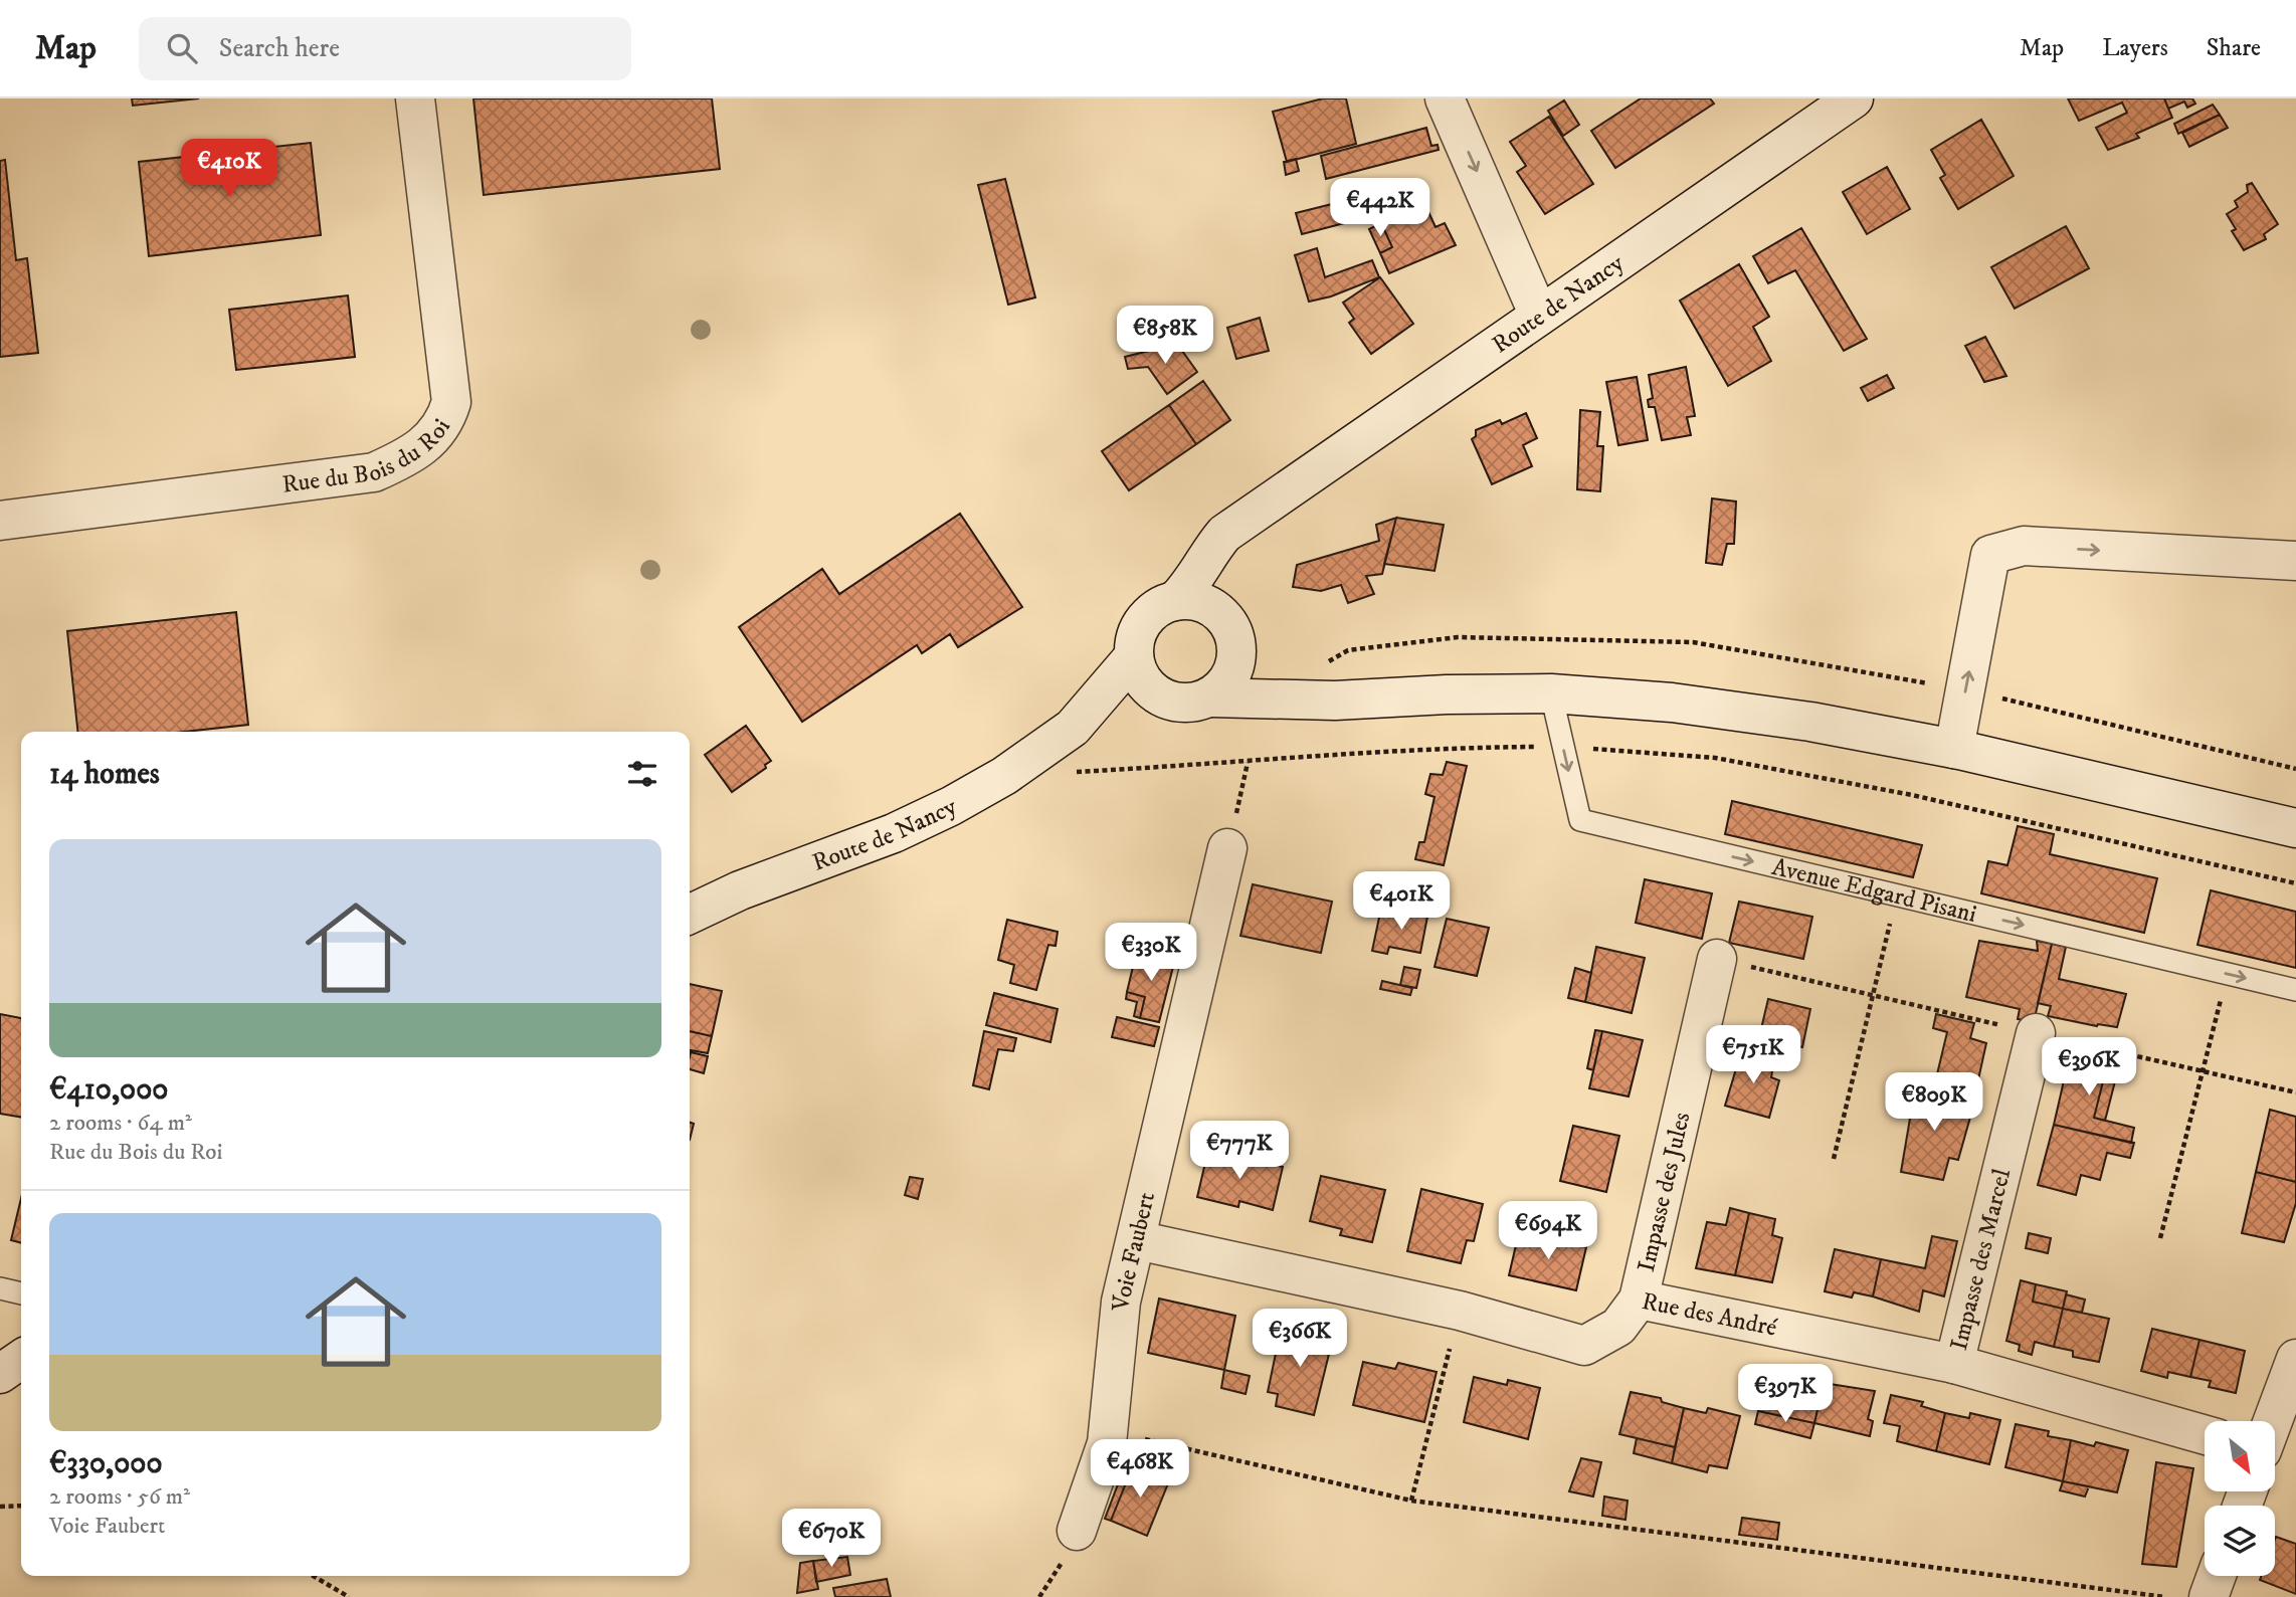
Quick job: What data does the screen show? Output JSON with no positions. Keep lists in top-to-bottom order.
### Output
{
  "streets": {
    "street": [
      "Route de Nancy",
      "Rue du Bois du Roi",
      "Impasse des Jules",
      "Voie Faubert",
      "Impasse des Marcel",
      "Rue des André"
    ],
    "lane": ["Avenue Edgard Pisani"]
  },
  "crossings": [
    ["Impasse des Jules", "Rue des André"],
    ["Voie Faubert", "Rue des André"],
    ["Impasse des Marcel", "Rue des André"]
  ],
  "one_way": ["Avenue Edgard Pisani"],
  "north": "bottom right",
  "page": {
    "header": "Map",
    "search": "Search here",
    "nav": ["Map", "Layers", "Share"],
    "price": [
      "€410K",
      "€442K",
      "€858K",
      "€401K",
      "€330K",
      "€751K",
      "€396K",
      "€809K",
      "€777K",
      "€694K",
      "€366K",
      "€397K",
      "€468K",
      "€670K"
    ],
    "heading": "14 homes",
    "list": [
      {
        "name": "€410,000",
        "note": "2 rooms · 64 m² · Rue du Bois du Roi"
      },
      {
        "name": "€330,000",
        "note": "2 rooms · 56 m² · Voie Faubert"
      }
    ]
  }
}
